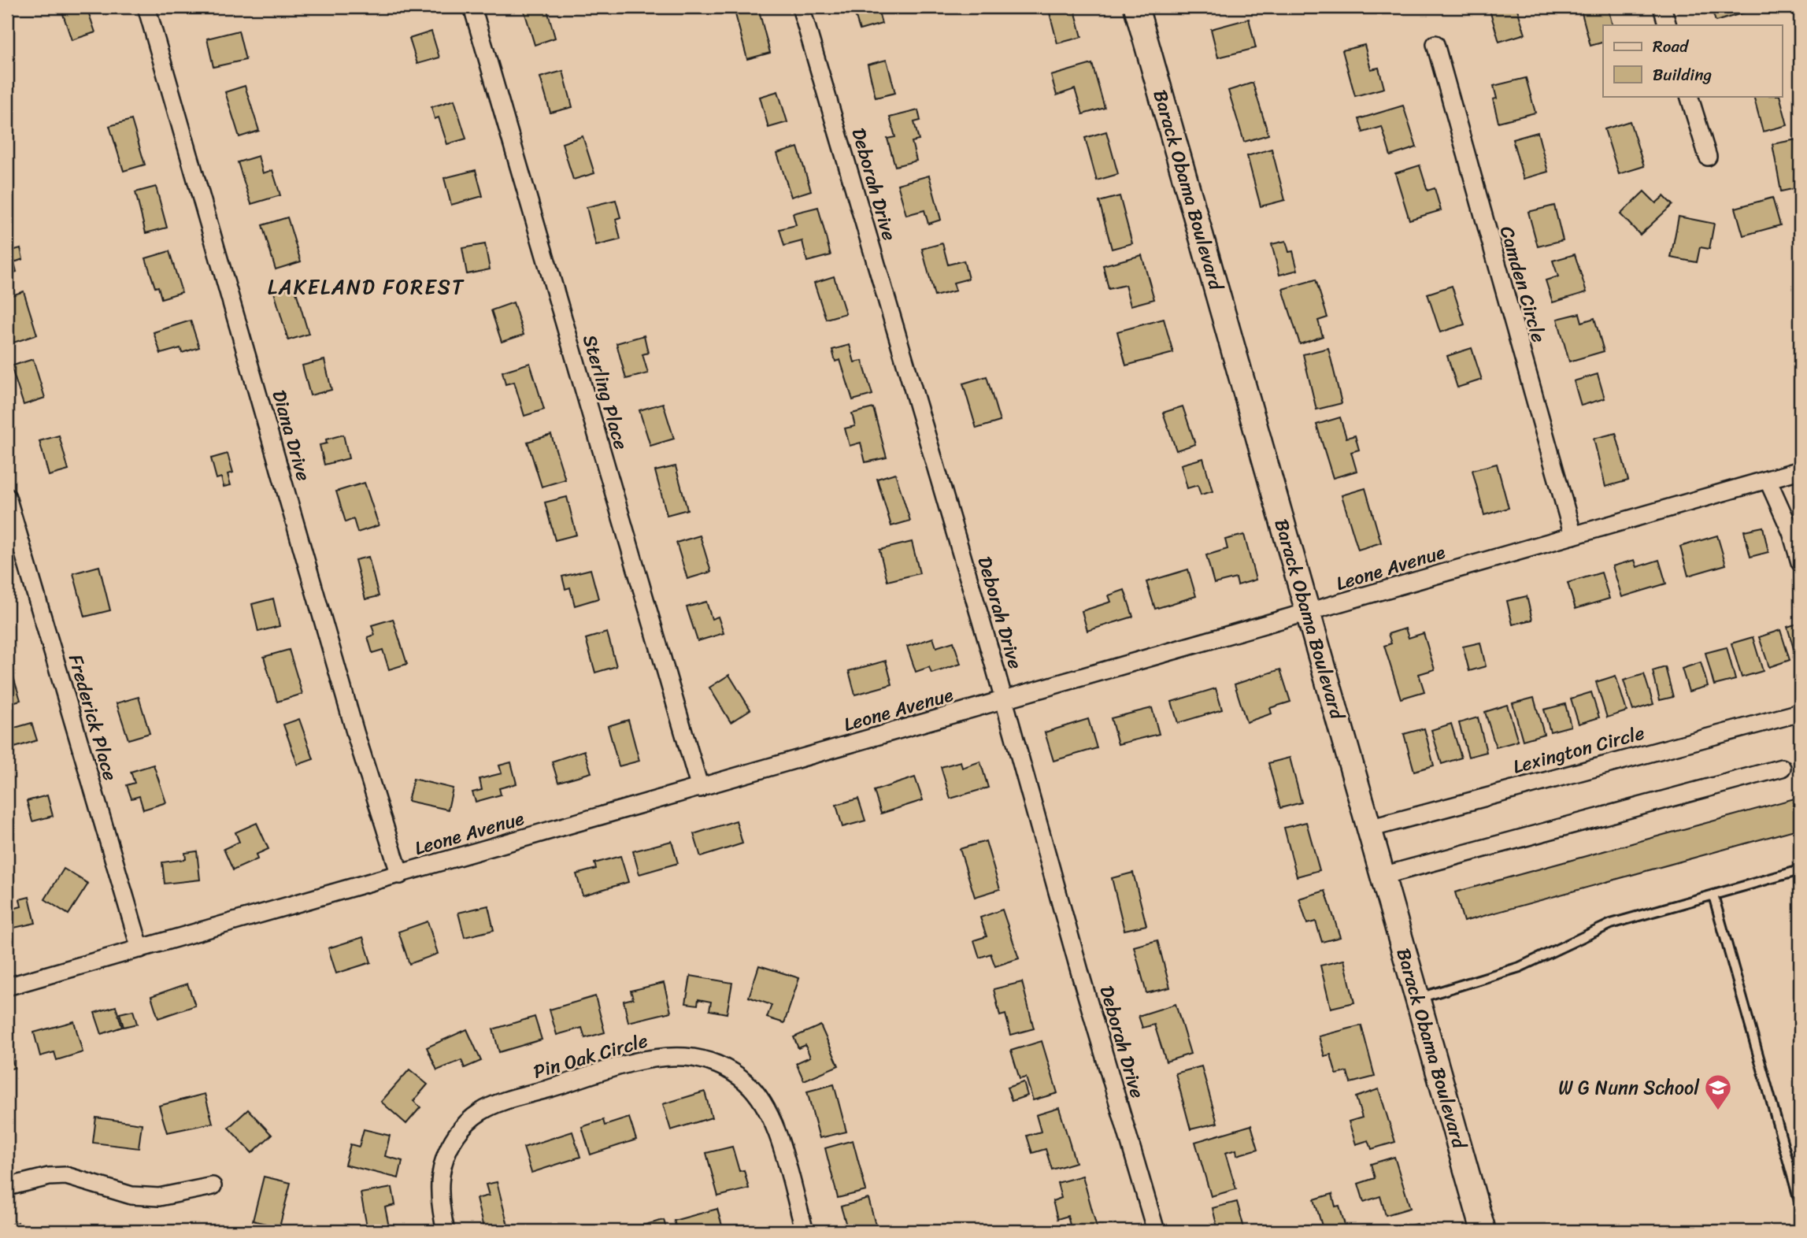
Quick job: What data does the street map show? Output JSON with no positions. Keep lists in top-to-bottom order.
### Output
{
  "streets": {
    "main road": ["Barack Obama Boulevard"],
    "street": [
      "Deborah Drive",
      "Camden Circle",
      "Sterling Place",
      "Diana Drive",
      "Leone Avenue",
      "Frederick Place",
      "Lexington Circle",
      "Pin Oak Circle"
    ]
  },
  "crossings": [
    ["Deborah Drive", "Leone Avenue"],
    ["Barack Obama Boulevard", "Leone Avenue"],
    ["Barack Obama Boulevard", "Lexington Circle"],
    ["Camden Circle", "Leone Avenue"],
    ["Sterling Place", "Leone Avenue"],
    ["Diana Drive", "Leone Avenue"],
    ["Leone Avenue", "Frederick Place"]
  ],
  "districts": ["LAKELAND FOREST"],
  "places": {
    "school or university": ["W G Nunn School"]
  },
  "legend": ["Road", "Building"]
}
